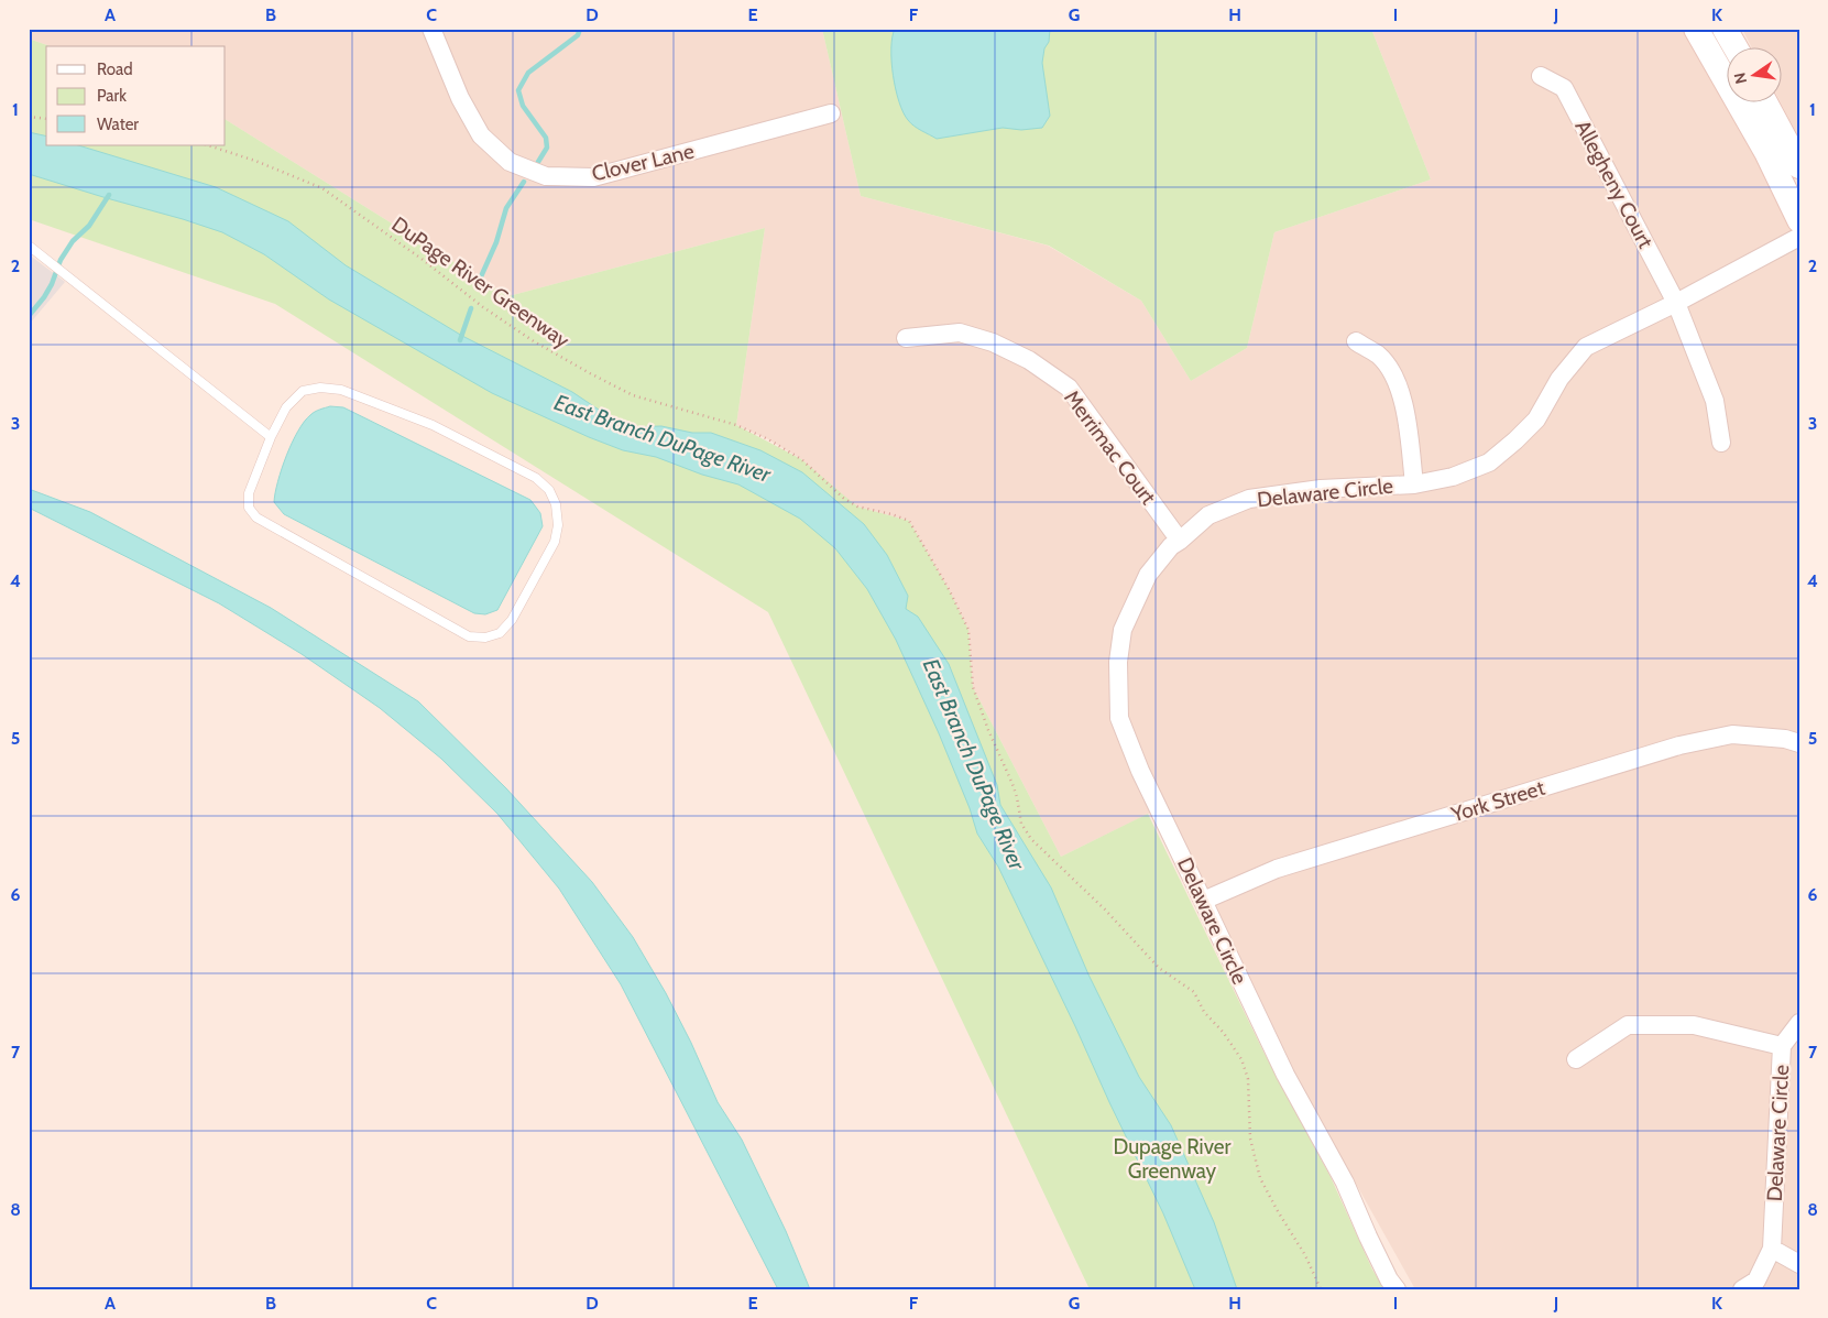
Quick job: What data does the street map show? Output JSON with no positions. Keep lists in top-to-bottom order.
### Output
{
  "streets": {
    "street": [
      "Clover Lane",
      "Allegheny Court",
      "Merrimac Court",
      "Delaware Circle",
      "York Street"
    ],
    "path": ["DuPage River Greenway"]
  },
  "crossings": [
    ["Allegheny Court", "Delaware Circle"],
    ["Merrimac Court", "Delaware Circle"],
    ["Delaware Circle", "York Street"]
  ],
  "water": ["East Branch DuPage River"],
  "parks": ["Dupage River Greenway"],
  "legend": ["Road", "Park", "Water"],
  "north": "left",
  "grid": {
    "columns": [
      "A",
      "B",
      "C",
      "D",
      "E",
      "F",
      "G",
      "H",
      "I",
      "J",
      "K"
    ],
    "rows": [
      "1",
      "2",
      "3",
      "4",
      "5",
      "6",
      "7",
      "8"
    ]
  }
}
